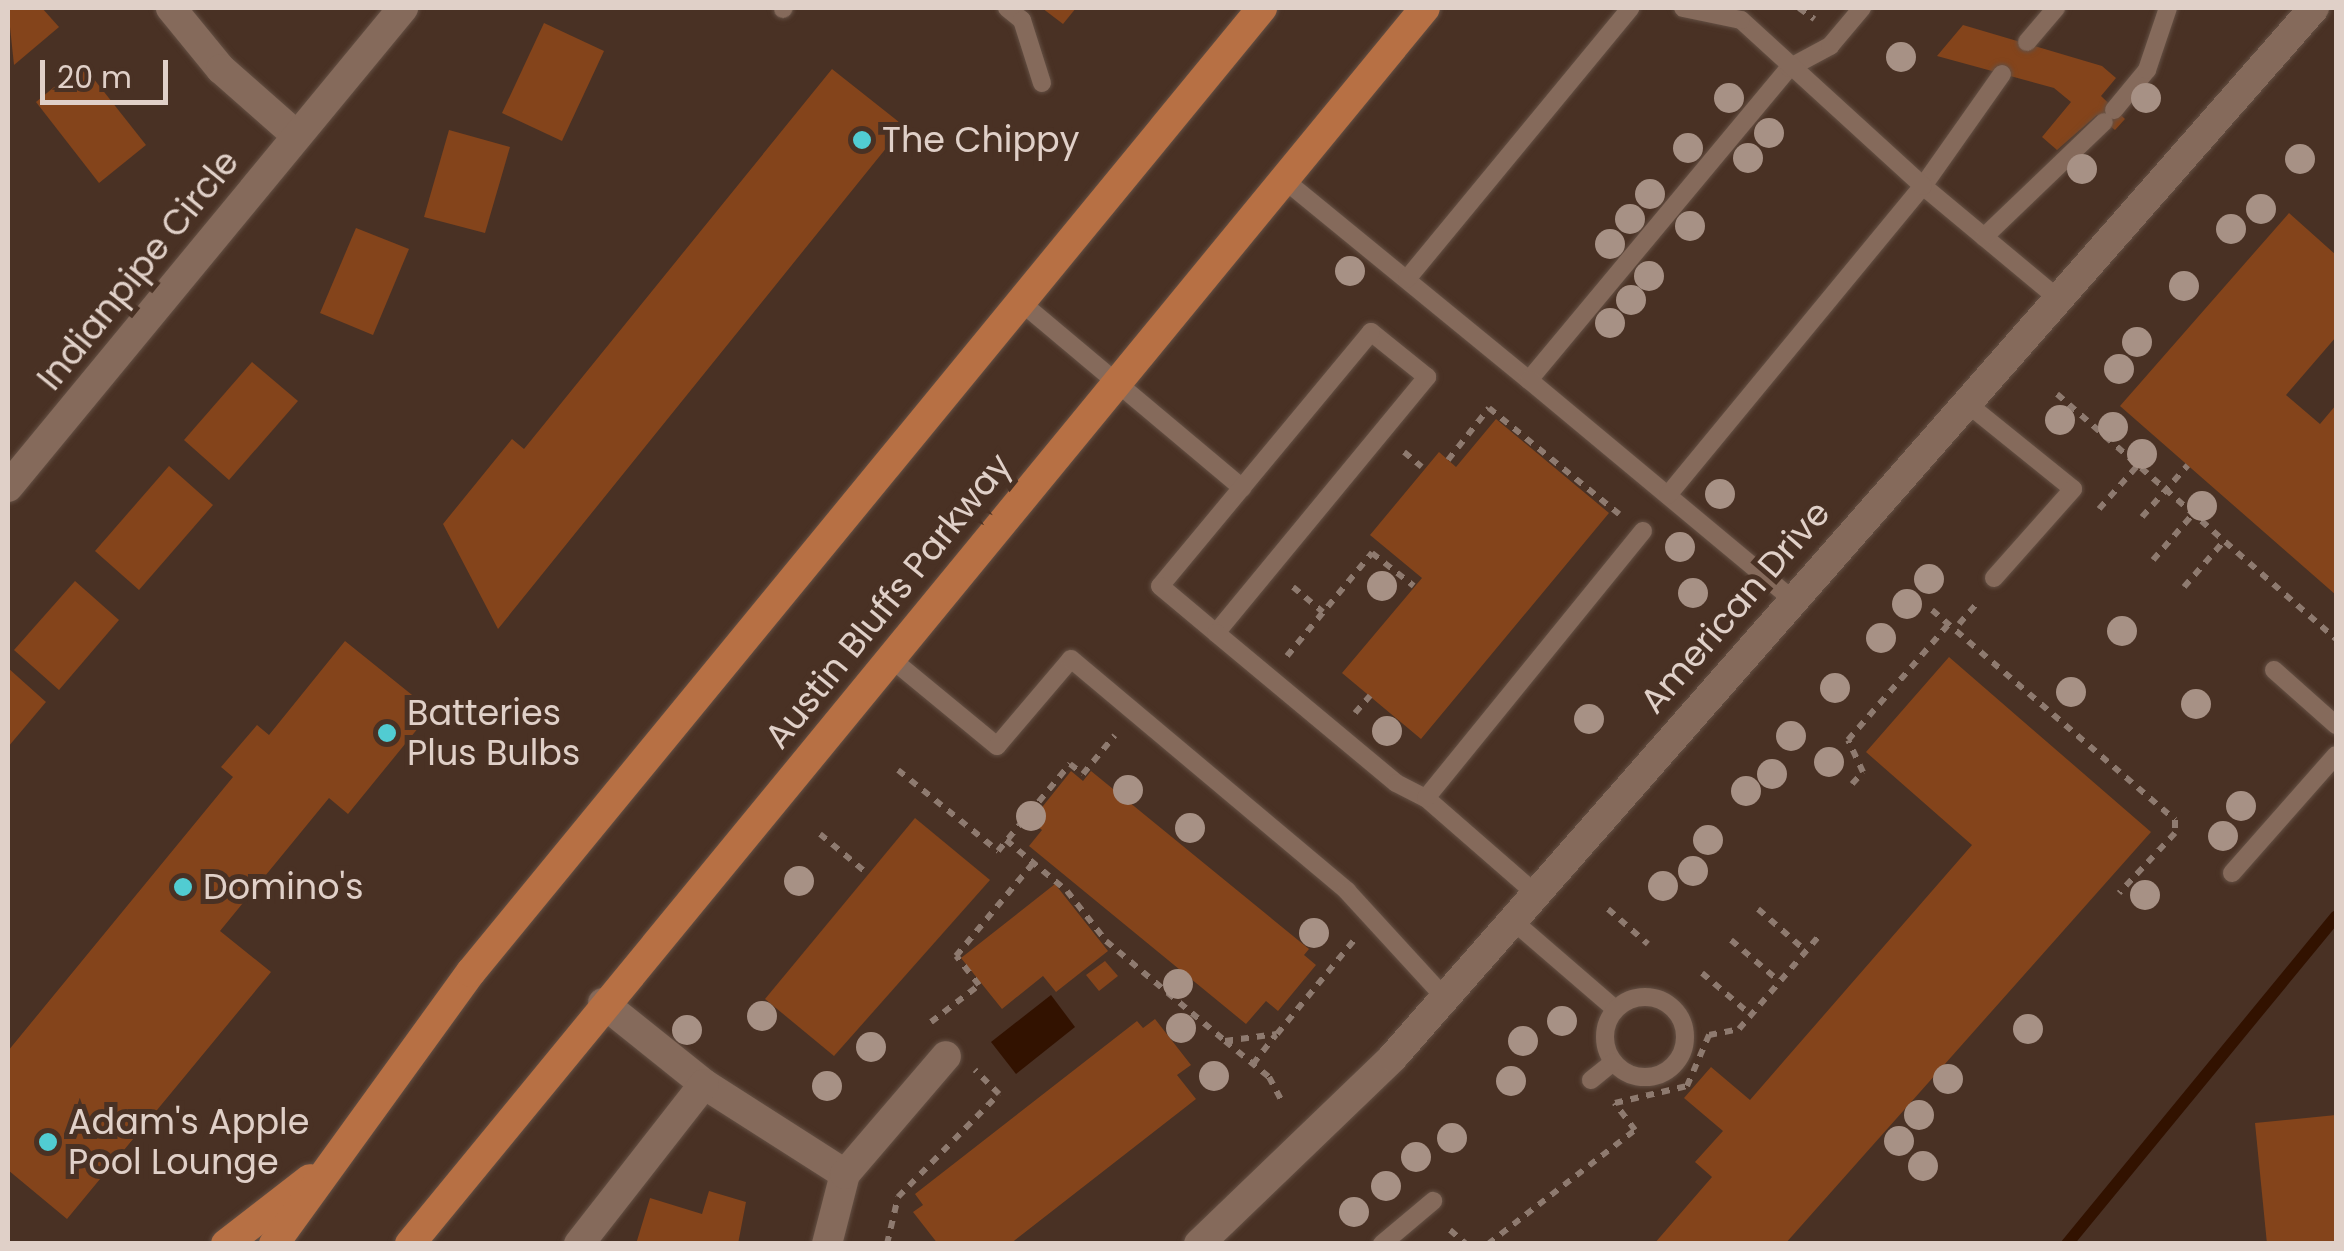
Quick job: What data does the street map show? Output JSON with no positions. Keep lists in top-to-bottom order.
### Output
{
  "streets": {
    "main road": ["Austin Bluffs Parkway"],
    "street": ["Indianpipe Circle", "American Drive"]
  },
  "places": [
    "The Chippy",
    "Batteries Plus Bulbs",
    "Domino's",
    "Adam's Apple Pool Lounge"
  ],
  "scale_bar": "20 m"
}
